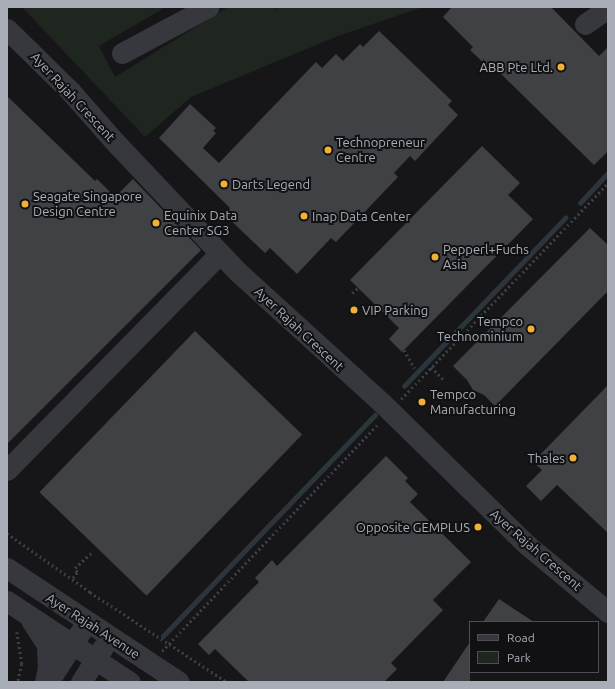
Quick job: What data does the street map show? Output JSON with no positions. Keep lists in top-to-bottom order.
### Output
{
  "streets": {
    "street": ["Ayer Rajah Crescent", "Ayer Rajah Avenue"]
  },
  "places": [
    "ABB Pte Ltd.",
    "Technopreneur Centre",
    "Darts Legend",
    "Seagate Singapore Design Centre",
    "Inap Data Center",
    "Equinix Data Center SG3",
    "Pepperl+Fuchs Asia",
    "VIP Parking",
    "Tempco Technominium",
    "Tempco Manufacturing",
    "Thales",
    "Opposite GEMPLUS"
  ],
  "legend": ["Road", "Park"]
}
